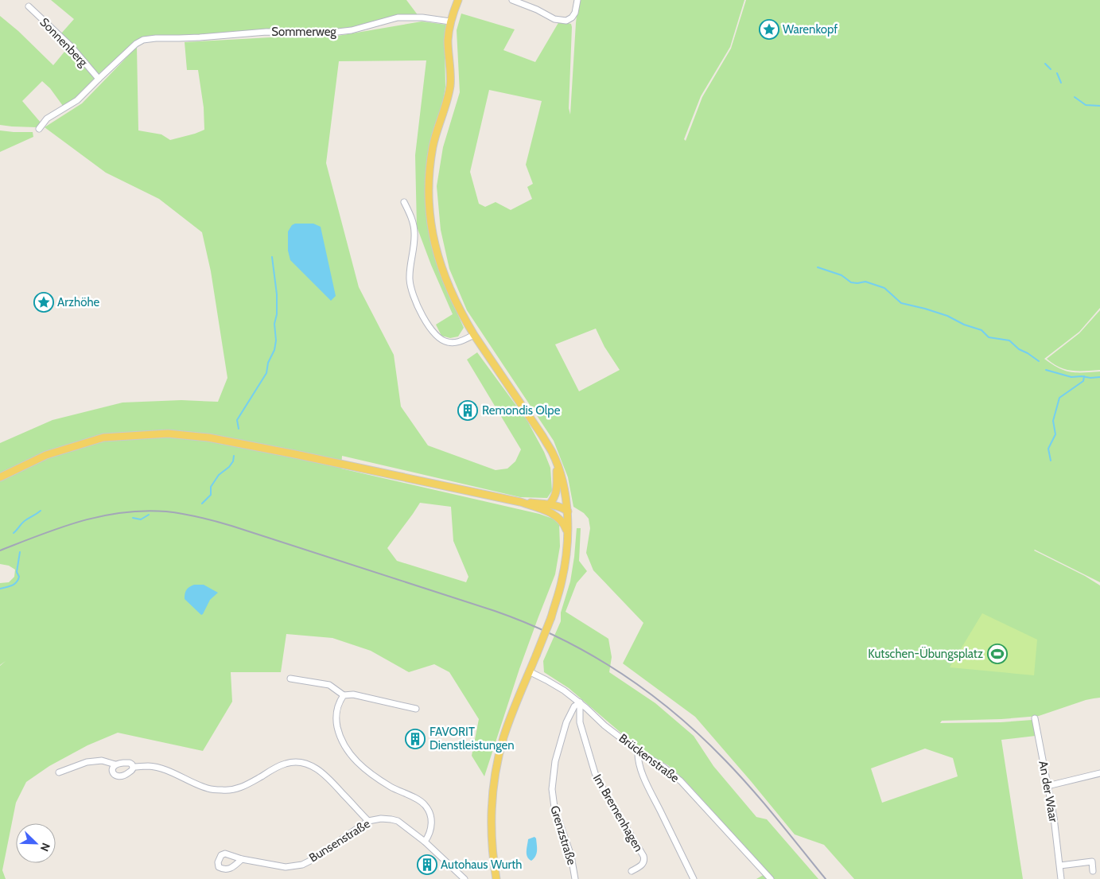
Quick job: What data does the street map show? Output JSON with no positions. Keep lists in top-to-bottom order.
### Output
{
  "streets": {
    "street": [
      "Sommerweg",
      "Sonnenberg",
      "Brückenstraße",
      "An der Waar",
      "Im Bremenhagen",
      "Grenzstraße",
      "Bunsenstraße"
    ]
  },
  "crossings": [
    ["Sommerweg", "Sonnenberg"],
    ["Brückenstraße", "Im Bremenhagen"],
    ["Brückenstraße", "Grenzstraße"],
    ["Im Bremenhagen", "Grenzstraße"]
  ],
  "places": {
    "place": ["Warenkopf", "Arzhöhe"],
    "building": ["Remondis Olpe", "FAVORIT Dienstleistungen", "Autohaus Wurth"],
    "sports": ["Kutschen-Übungsplatz"]
  },
  "north": "bottom right"
}
